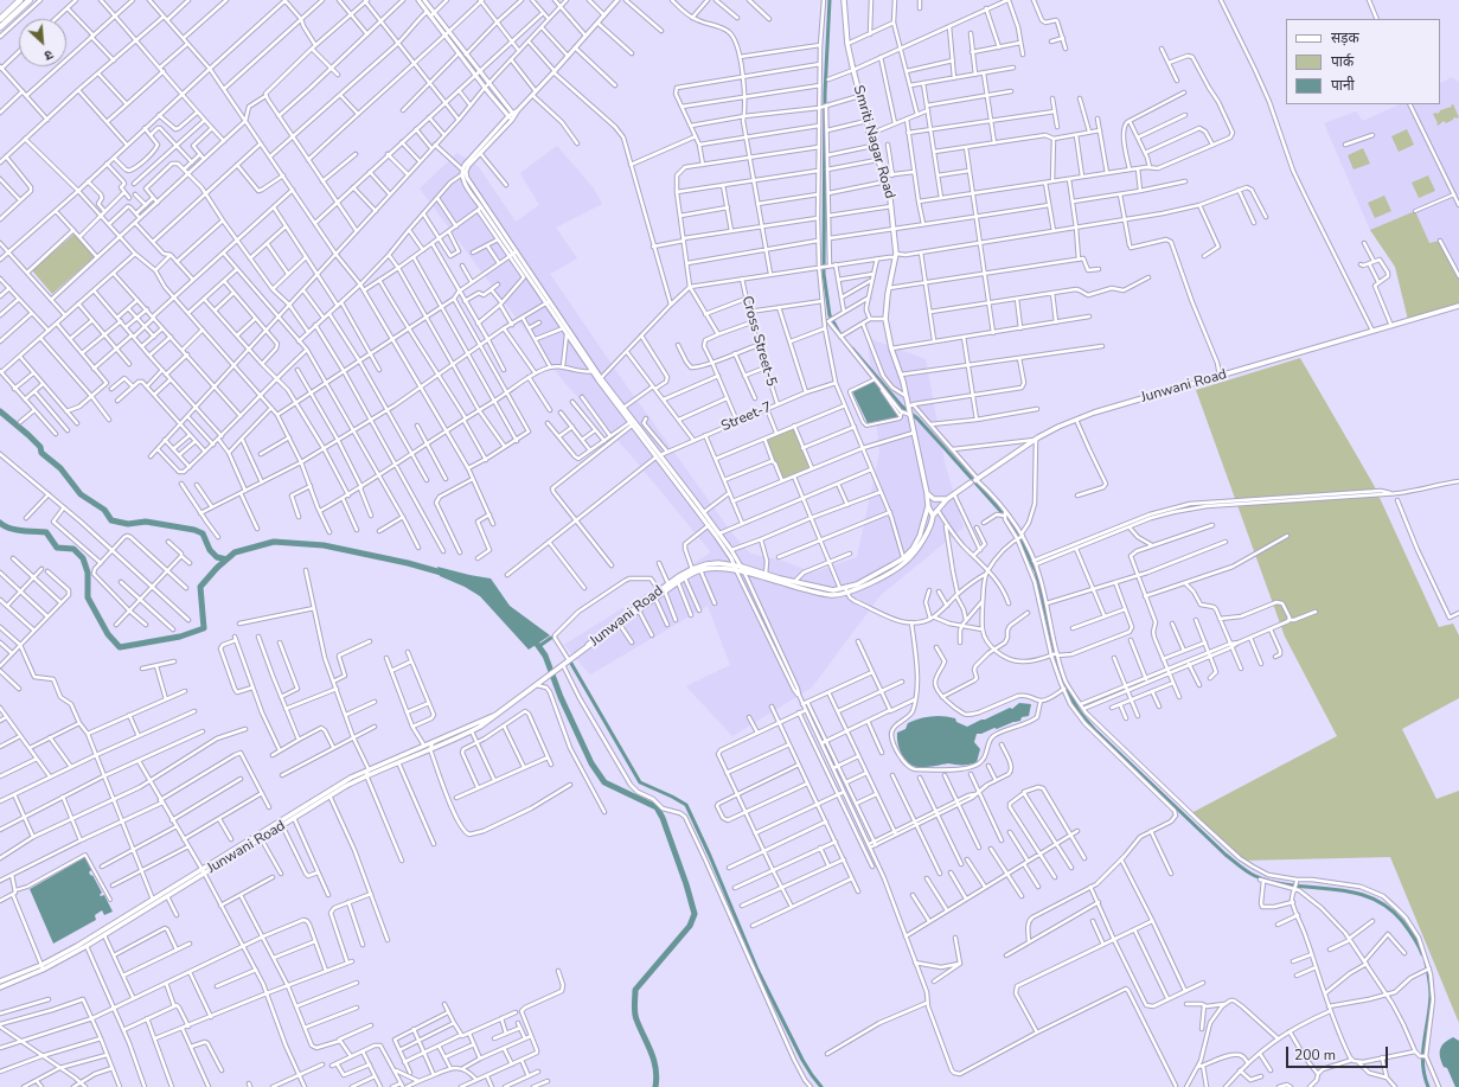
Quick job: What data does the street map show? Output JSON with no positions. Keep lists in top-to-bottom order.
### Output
{
  "streets": {
    "main road": ["Smriti Nagar Road", "Junwani Road"],
    "street": ["Cross Street-5", "Street-7"]
  },
  "crossings": [
    ["Smriti Nagar Road", "Junwani Road"],
    ["Cross Street-5", "Street-7"]
  ],
  "legend": ["सड़क", "पार्क", "पानी"],
  "scale_bar": "200 m",
  "north": "bottom right"
}
